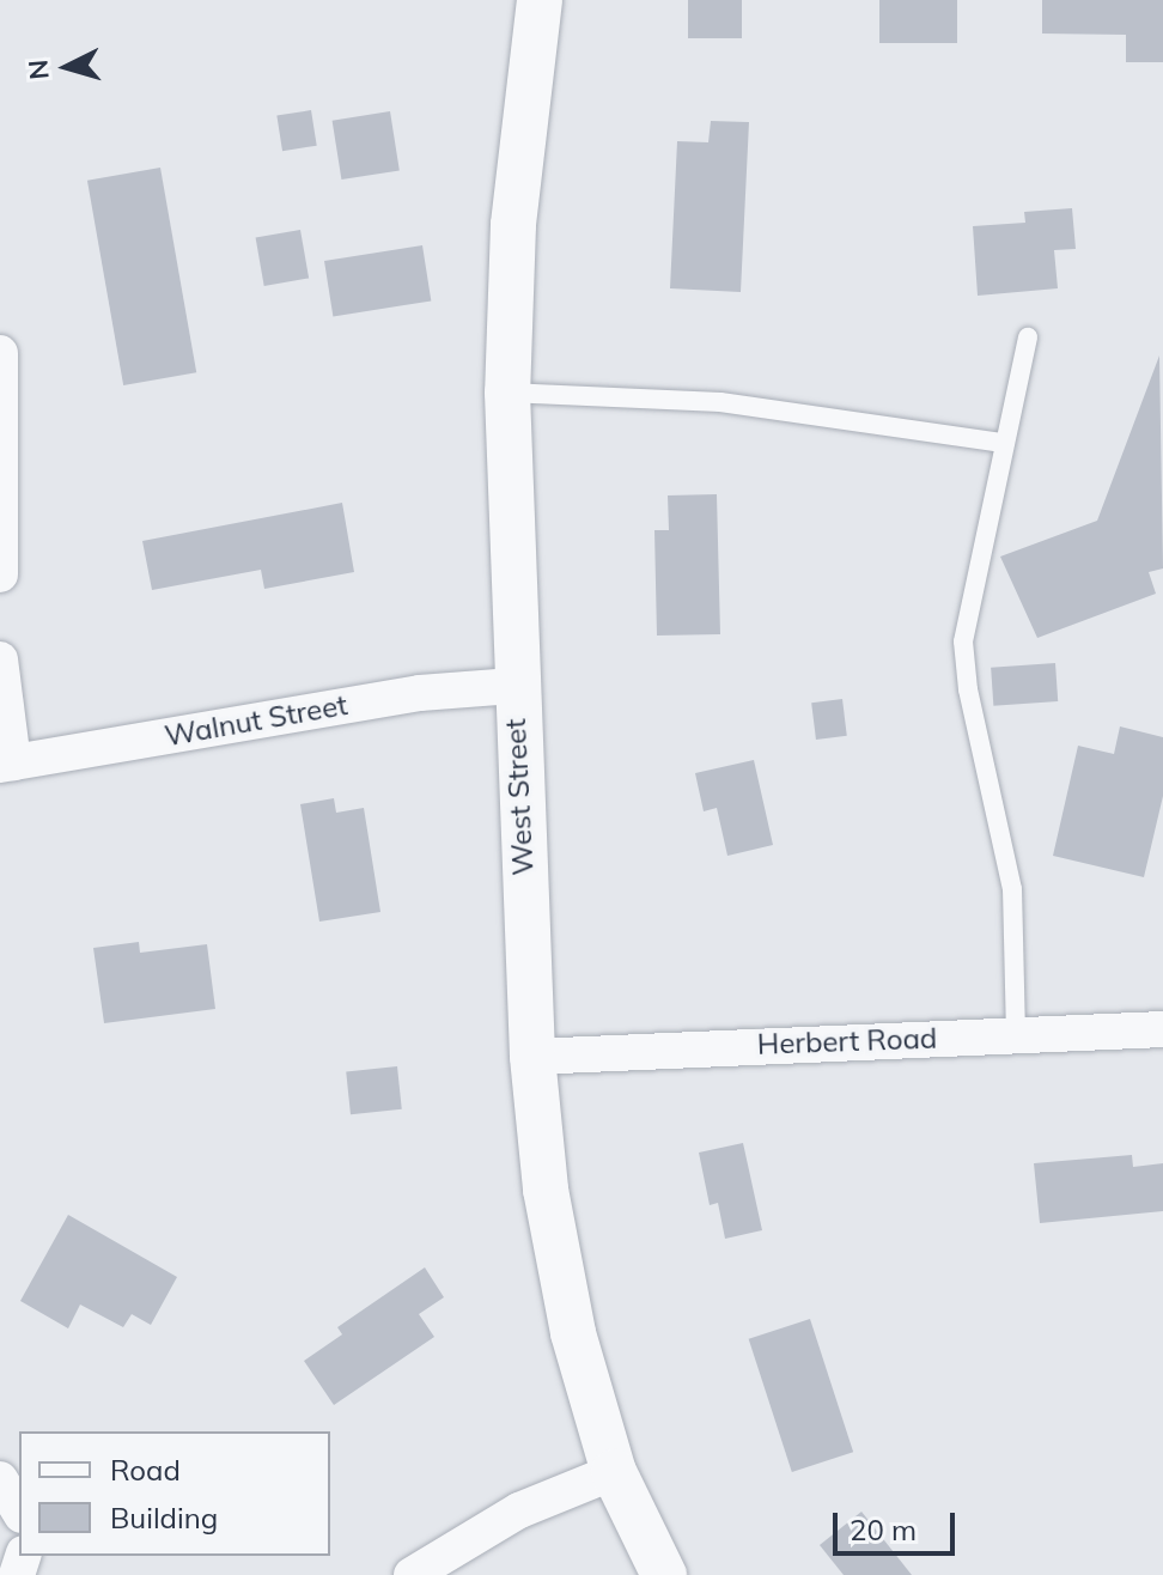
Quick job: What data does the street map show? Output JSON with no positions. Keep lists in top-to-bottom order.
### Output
{
  "streets": {
    "street": ["Walnut Street", "West Street", "Herbert Road"]
  },
  "crossings": [
    ["Walnut Street", "West Street"],
    ["West Street", "Herbert Road"]
  ],
  "legend": ["Road", "Building"],
  "scale_bar": "20 m",
  "north": "left"
}
